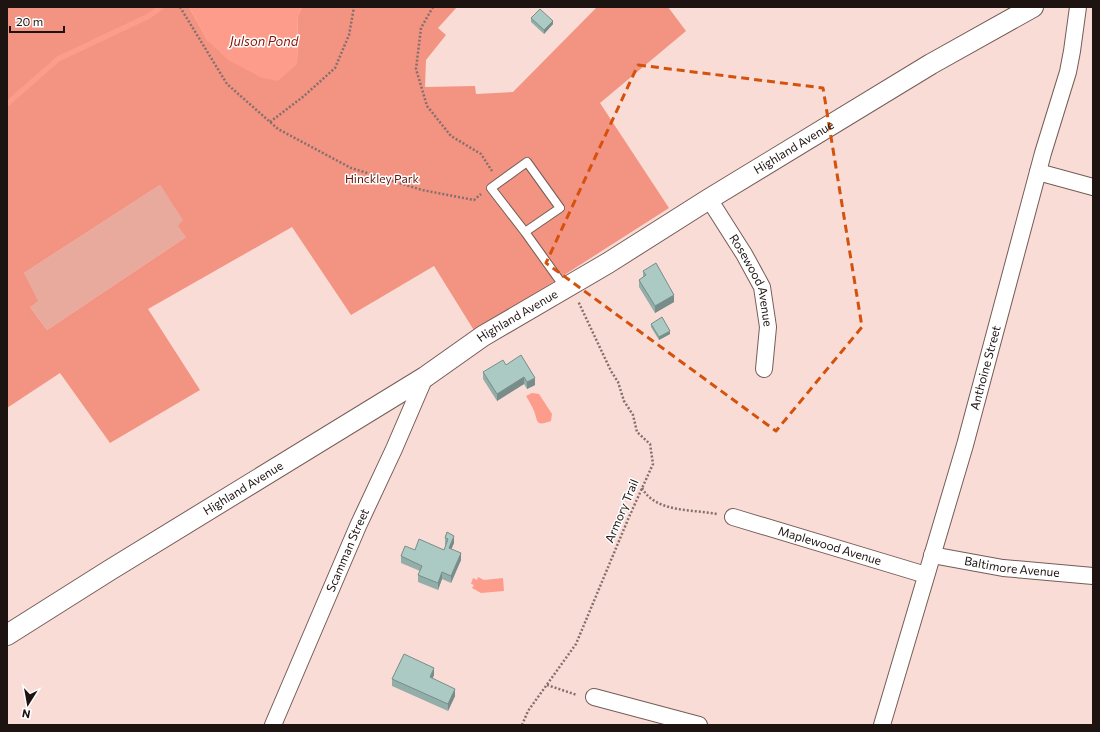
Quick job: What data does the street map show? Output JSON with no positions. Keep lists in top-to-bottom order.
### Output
{
  "streets": {
    "street": [
      "Highland Avenue",
      "Rosewood Avenue",
      "Anthoine Street",
      "Maplewood Avenue",
      "Scamman Street",
      "Baltimore Avenue"
    ],
    "path": ["Armory Trail"]
  },
  "crossings": [
    ["Highland Avenue", "Rosewood Avenue"],
    ["Highland Avenue", "Armory Trail"],
    ["Highland Avenue", "Scamman Street"],
    ["Anthoine Street", "Maplewood Avenue"],
    ["Anthoine Street", "Baltimore Avenue"]
  ],
  "water": ["Julson Pond"],
  "parks": ["Hinckley Park"],
  "scale_bar": "20 m",
  "north": "bottom"
}
